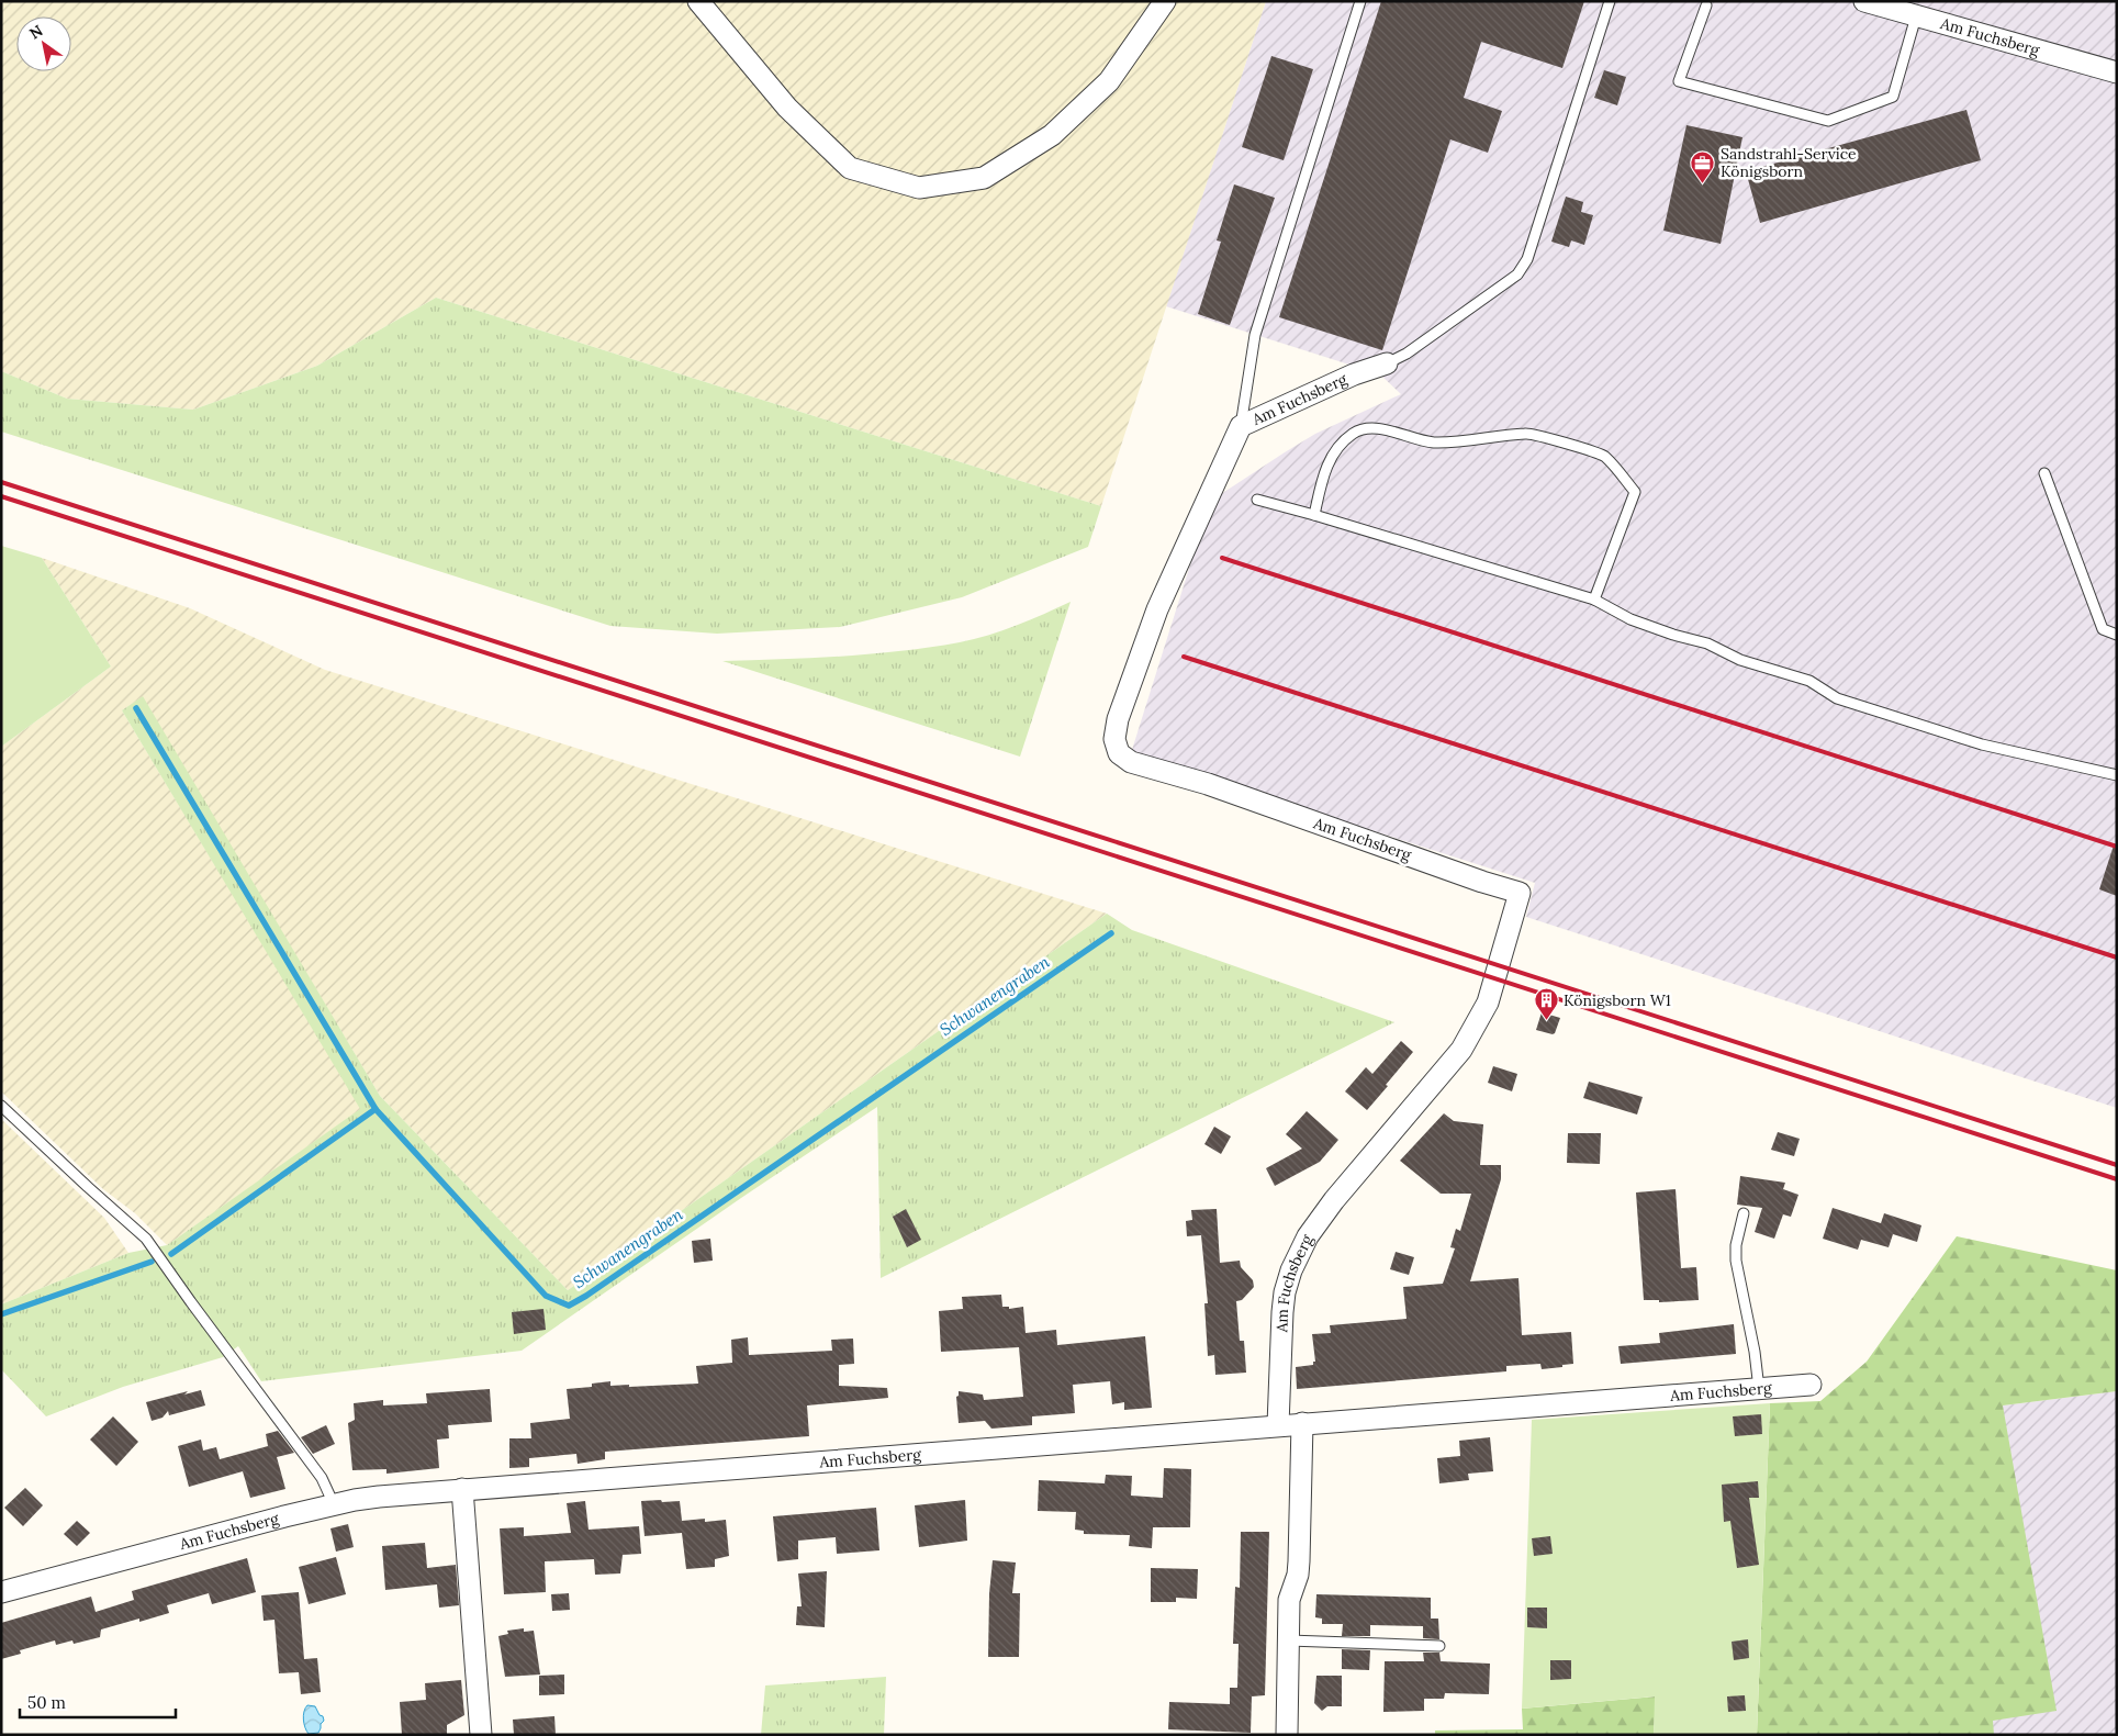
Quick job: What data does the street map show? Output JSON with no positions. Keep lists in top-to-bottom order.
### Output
{
  "streets": {
    "street": ["Am Fuchsberg"]
  },
  "water": ["Schwanengraben"],
  "places": {
    "office": ["Sandstrahl-Service Königsborn"],
    "building": ["Königsborn W1"]
  },
  "scale_bar": "50 m",
  "north": "top left"
}
